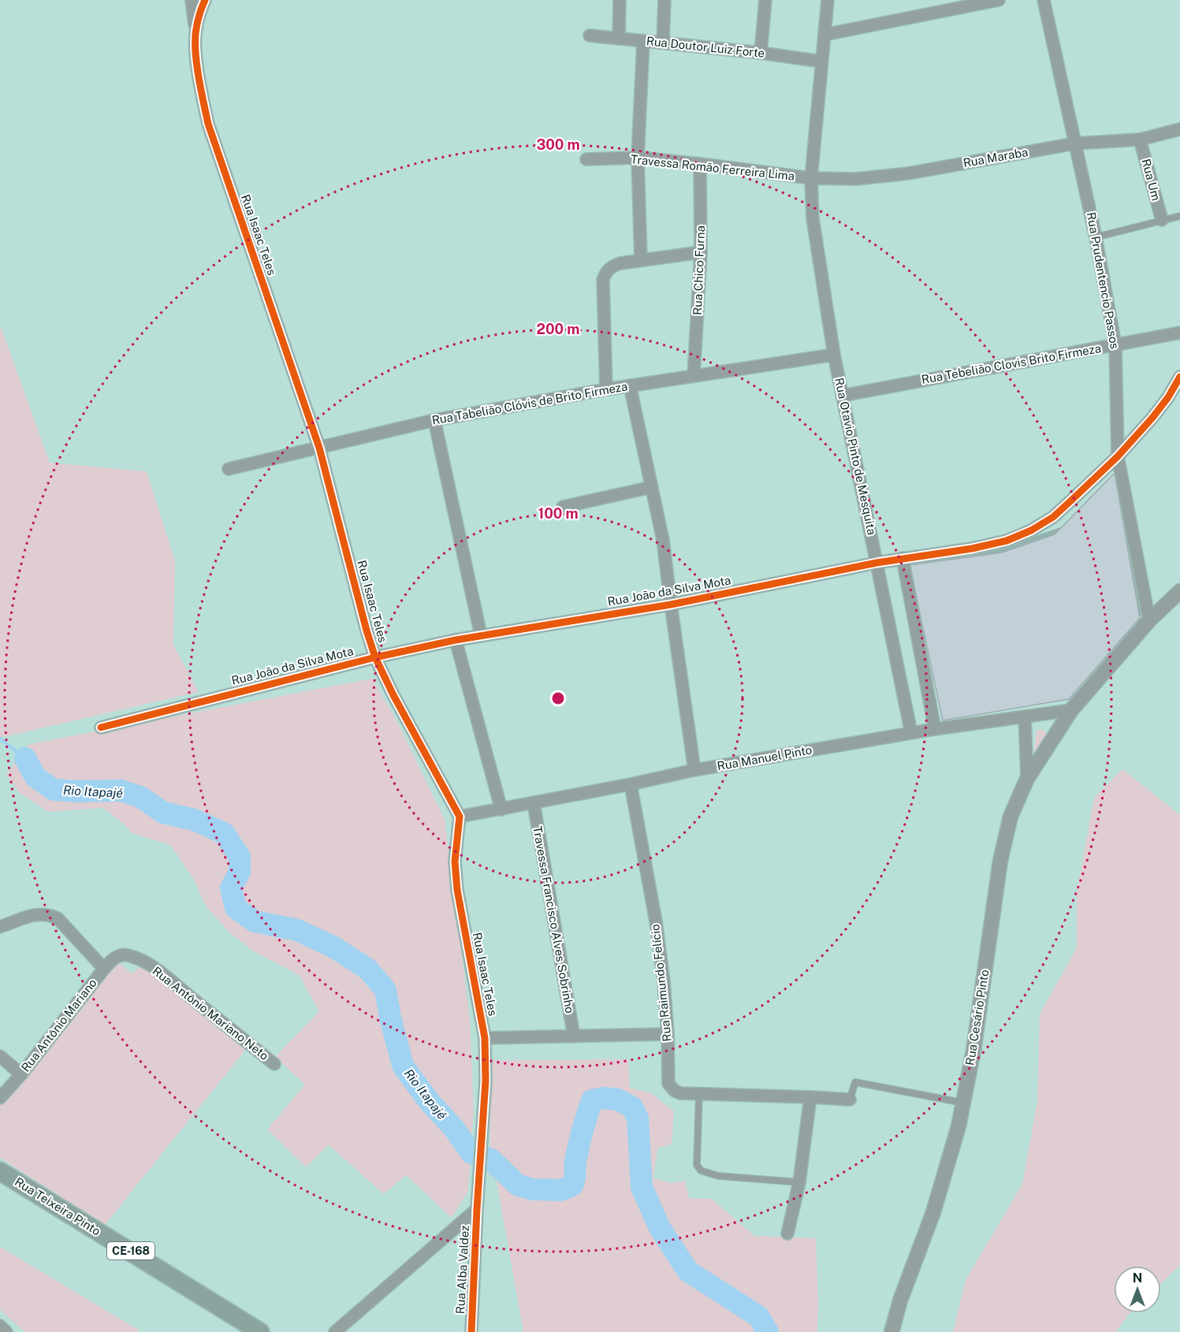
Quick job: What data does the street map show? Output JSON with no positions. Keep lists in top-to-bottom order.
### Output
{
  "streets": {
    "main road": ["Rua Teixeira Pinto", "CE-168"],
    "street": [
      "Rua Doutor Luiz Forte",
      "Rua Maraba",
      "Travessa Romão Ferreira Lima",
      "Rua Um",
      "Rua Isaac Teles",
      "Rua Chico Furna",
      "Rua Prudentencio Passos",
      "Rua Tebelião Clovis Brito Firmeza",
      "Rua Tabelião Clóvis de Brito Firmeza",
      "Rua Otavio Pinto de Mesquita",
      "Rua João da Silva Mota",
      "Rua Manuel Pinto",
      "Travessa Francisco Alves Sobrinho",
      "Rua Raimundo Felício",
      "Rua Antônio Mariano Neto",
      "Rua Cesário Pinto",
      "Rua Antônio Mariano",
      "Rua Alba Valdez"
    ]
  },
  "crossings": [
    ["Rua Doutor Luiz Forte", "Rua Otavio Pinto de Mesquita"],
    ["Rua Maraba", "Travessa Romão Ferreira Lima"],
    ["Rua Maraba", "Rua Um"],
    ["Rua Maraba", "Rua Prudentencio Passos"],
    ["Rua Maraba", "Rua Otavio Pinto de Mesquita"],
    ["Travessa Romão Ferreira Lima", "Rua Chico Furna"],
    ["Travessa Romão Ferreira Lima", "Rua Otavio Pinto de Mesquita"],
    ["Rua Isaac Teles", "Rua Tabelião Clóvis de Brito Firmeza"],
    ["Rua Isaac Teles", "Rua João da Silva Mota"],
    ["Rua Isaac Teles", "Rua Manuel Pinto"],
    ["Rua Isaac Teles", "Rua Alba Valdez"],
    ["Rua Chico Furna", "Rua Tabelião Clóvis de Brito Firmeza"],
    ["Rua Prudentencio Passos", "Rua Tebelião Clovis Brito Firmeza"],
    ["Rua Prudentencio Passos", "Rua João da Silva Mota"],
    ["Rua Prudentencio Passos", "Rua Cesário Pinto"],
    ["Rua Tebelião Clovis Brito Firmeza", "Rua Otavio Pinto de Mesquita"],
    ["Rua Tabelião Clóvis de Brito Firmeza", "Rua Otavio Pinto de Mesquita"],
    ["Rua Otavio Pinto de Mesquita", "Rua João da Silva Mota"],
    ["Rua Otavio Pinto de Mesquita", "Rua Manuel Pinto"],
    ["Rua Manuel Pinto", "Travessa Francisco Alves Sobrinho"],
    ["Rua Manuel Pinto", "Rua Raimundo Felício"],
    ["Rua Manuel Pinto", "Rua Cesário Pinto"],
    ["Rua Antônio Mariano Neto", "Rua Antônio Mariano"]
  ],
  "water": ["Rio Itapajé"],
  "north": "top",
  "rings": ["300 m", "200 m", "100 m"]
}
